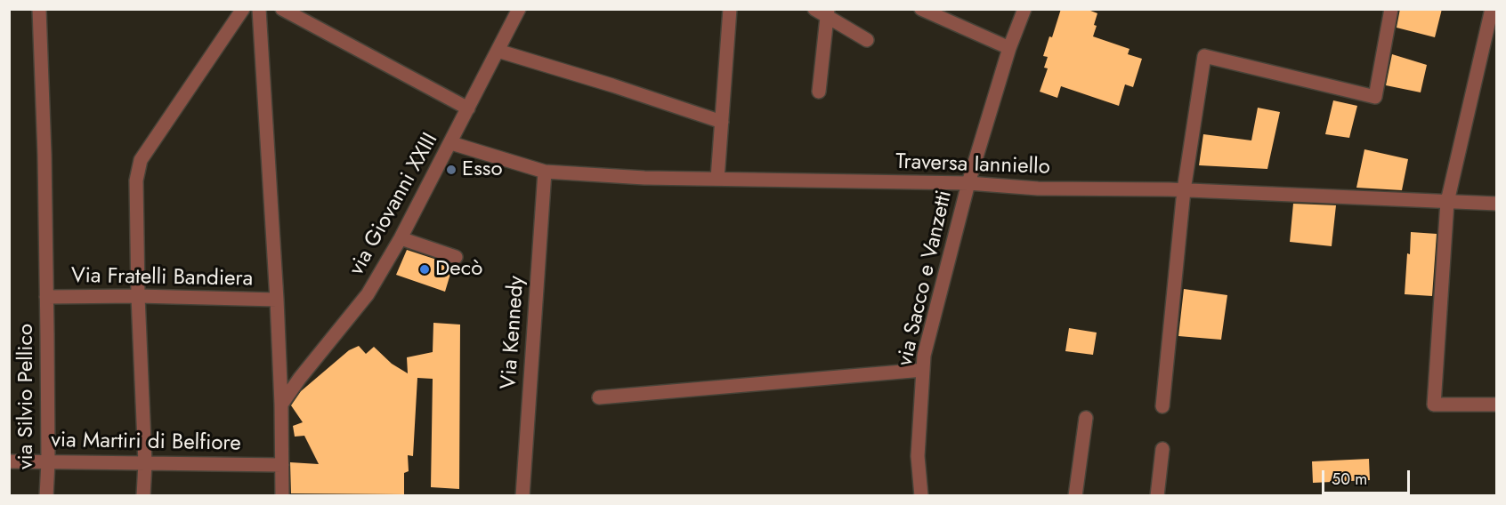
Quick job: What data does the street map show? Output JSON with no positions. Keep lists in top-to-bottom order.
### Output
{
  "streets": {
    "street": [
      "Traversa Ianniello",
      "via Giovanni XXIII",
      "Via Fratelli Bandiera",
      "via Sacco e Vanzetti",
      "Via Kennedy",
      "via Silvio Pellico",
      "via Martiri di Belfiore"
    ]
  },
  "crossings": [
    ["Traversa Ianniello", "via Giovanni XXIII"],
    ["Traversa Ianniello", "via Sacco e Vanzetti"],
    ["Traversa Ianniello", "Via Kennedy"],
    ["Via Fratelli Bandiera", "via Silvio Pellico"],
    ["via Silvio Pellico", "via Martiri di Belfiore"]
  ],
  "places": ["Esso", "Decò"],
  "scale_bar": "50 m"
}
